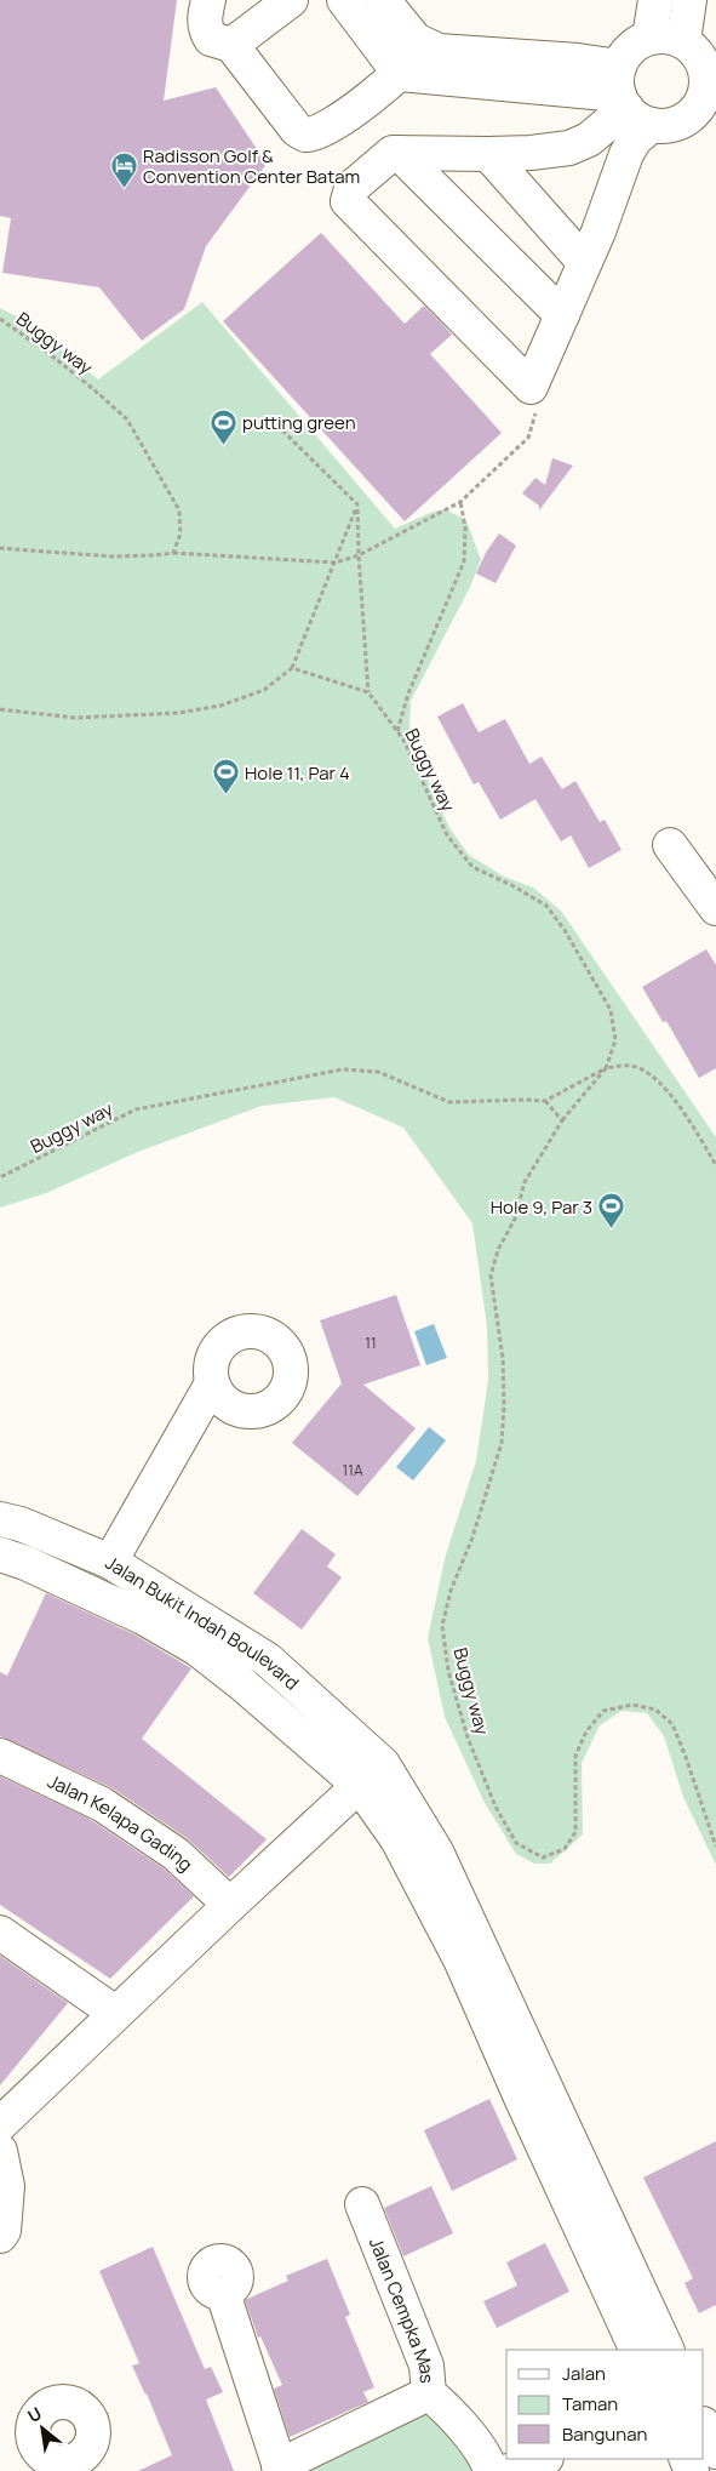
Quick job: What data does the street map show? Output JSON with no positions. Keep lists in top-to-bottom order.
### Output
{
  "streets": {
    "street": ["Jalan Bukit Indah Boulevard", "Jalan Kelapa Gading", "Jalan Cempka Mas"],
    "path": ["Buggy way"]
  },
  "places": {
    "hotel": ["Radisson Golf & Convention Center Batam"],
    "sports": ["putting green", "Hole 11, Par 4", "Hole 9, Par 3"]
  },
  "house_numbers": ["11", "11A"],
  "legend": ["Jalan", "Taman", "Bangunan"],
  "north": "top left"
}
